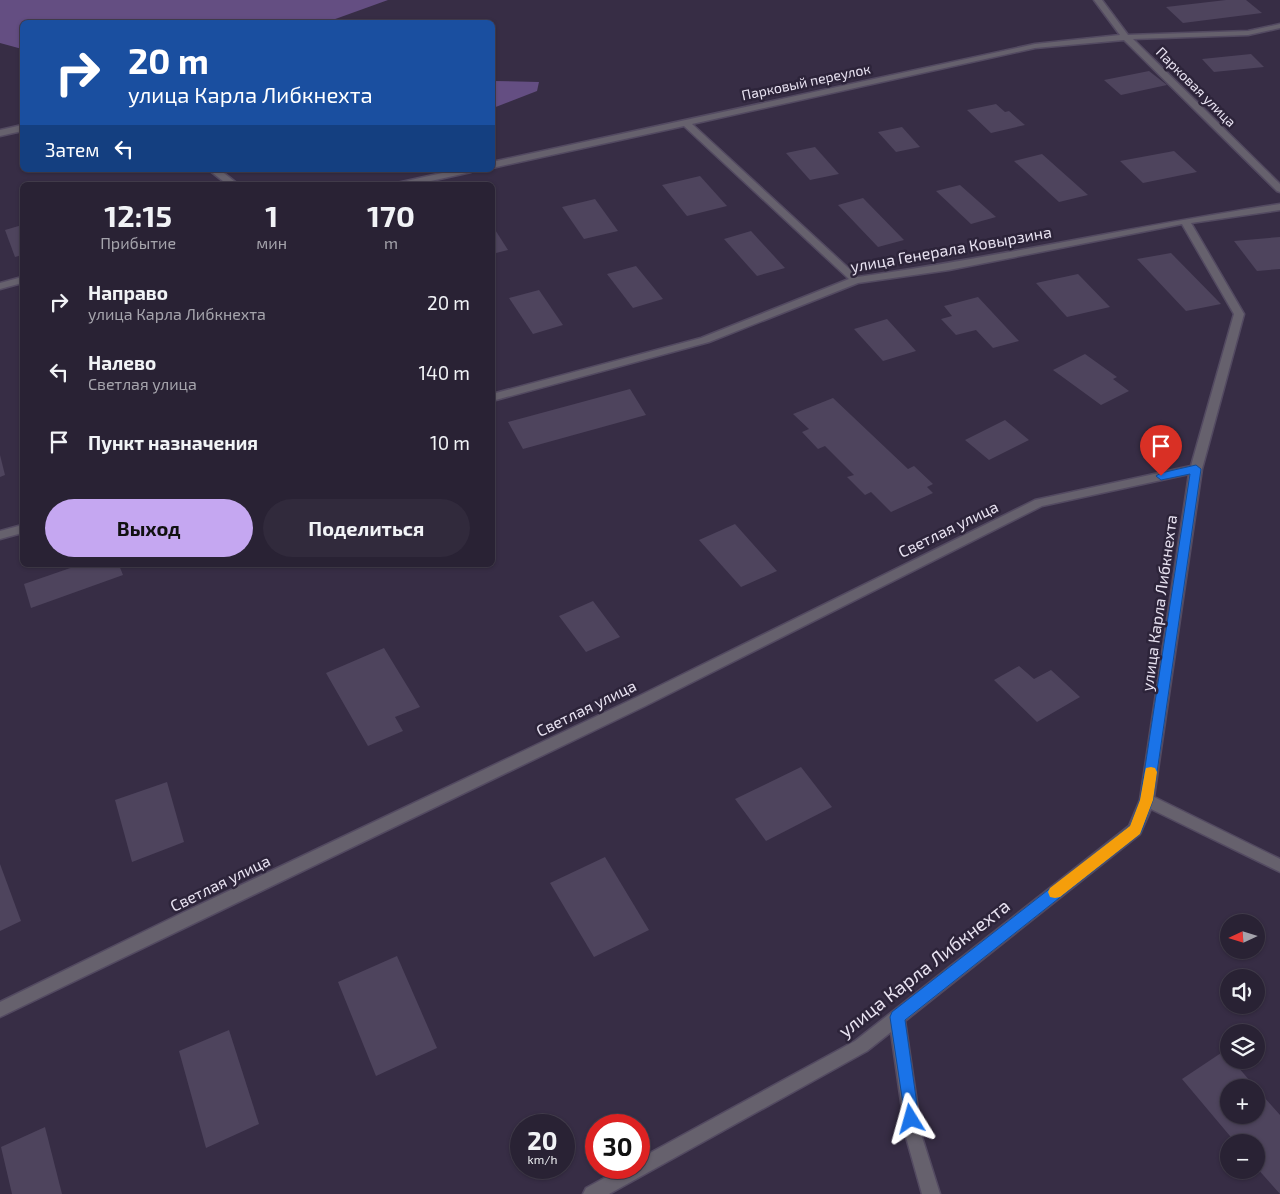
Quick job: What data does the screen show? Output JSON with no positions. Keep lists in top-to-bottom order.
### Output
{
  "streets": {
    "street": [
      "Парковый переулок",
      "Парковая улица",
      "улица Генерала Ковырзина",
      "Светлая улица",
      "улица Карла Либкнехта"
    ]
  },
  "crossings": [
    ["Парковый переулок", "Парковая улица"],
    ["улица Генерала Ковырзина", "улица Карла Либкнехта"],
    ["Светлая улица", "улица Карла Либкнехта"]
  ],
  "north": "left",
  "page": {
    "turn": ["20 m", "улица Карла Либкнехта"],
    "then": "Затем",
    "eta": [
      "12:15",
      "Прибытие",
      "1",
      "мин",
      "170",
      "m"
    ],
    "list": [
      {
        "name": "Направо",
        "note": "улица Карла Либкнехта",
        "value": "20 m"
      },
      {
        "name": "Налево",
        "note": "Светлая улица",
        "value": "140 m"
      },
      {
        "name": "Пункт назначения",
        "value": "10 m"
      }
    ],
    "buttons": ["Выход", "Поделиться"],
    "map_buttons": ["+", "−"],
    "speed": "20 km/h",
    "limit": "30"
  }
}
